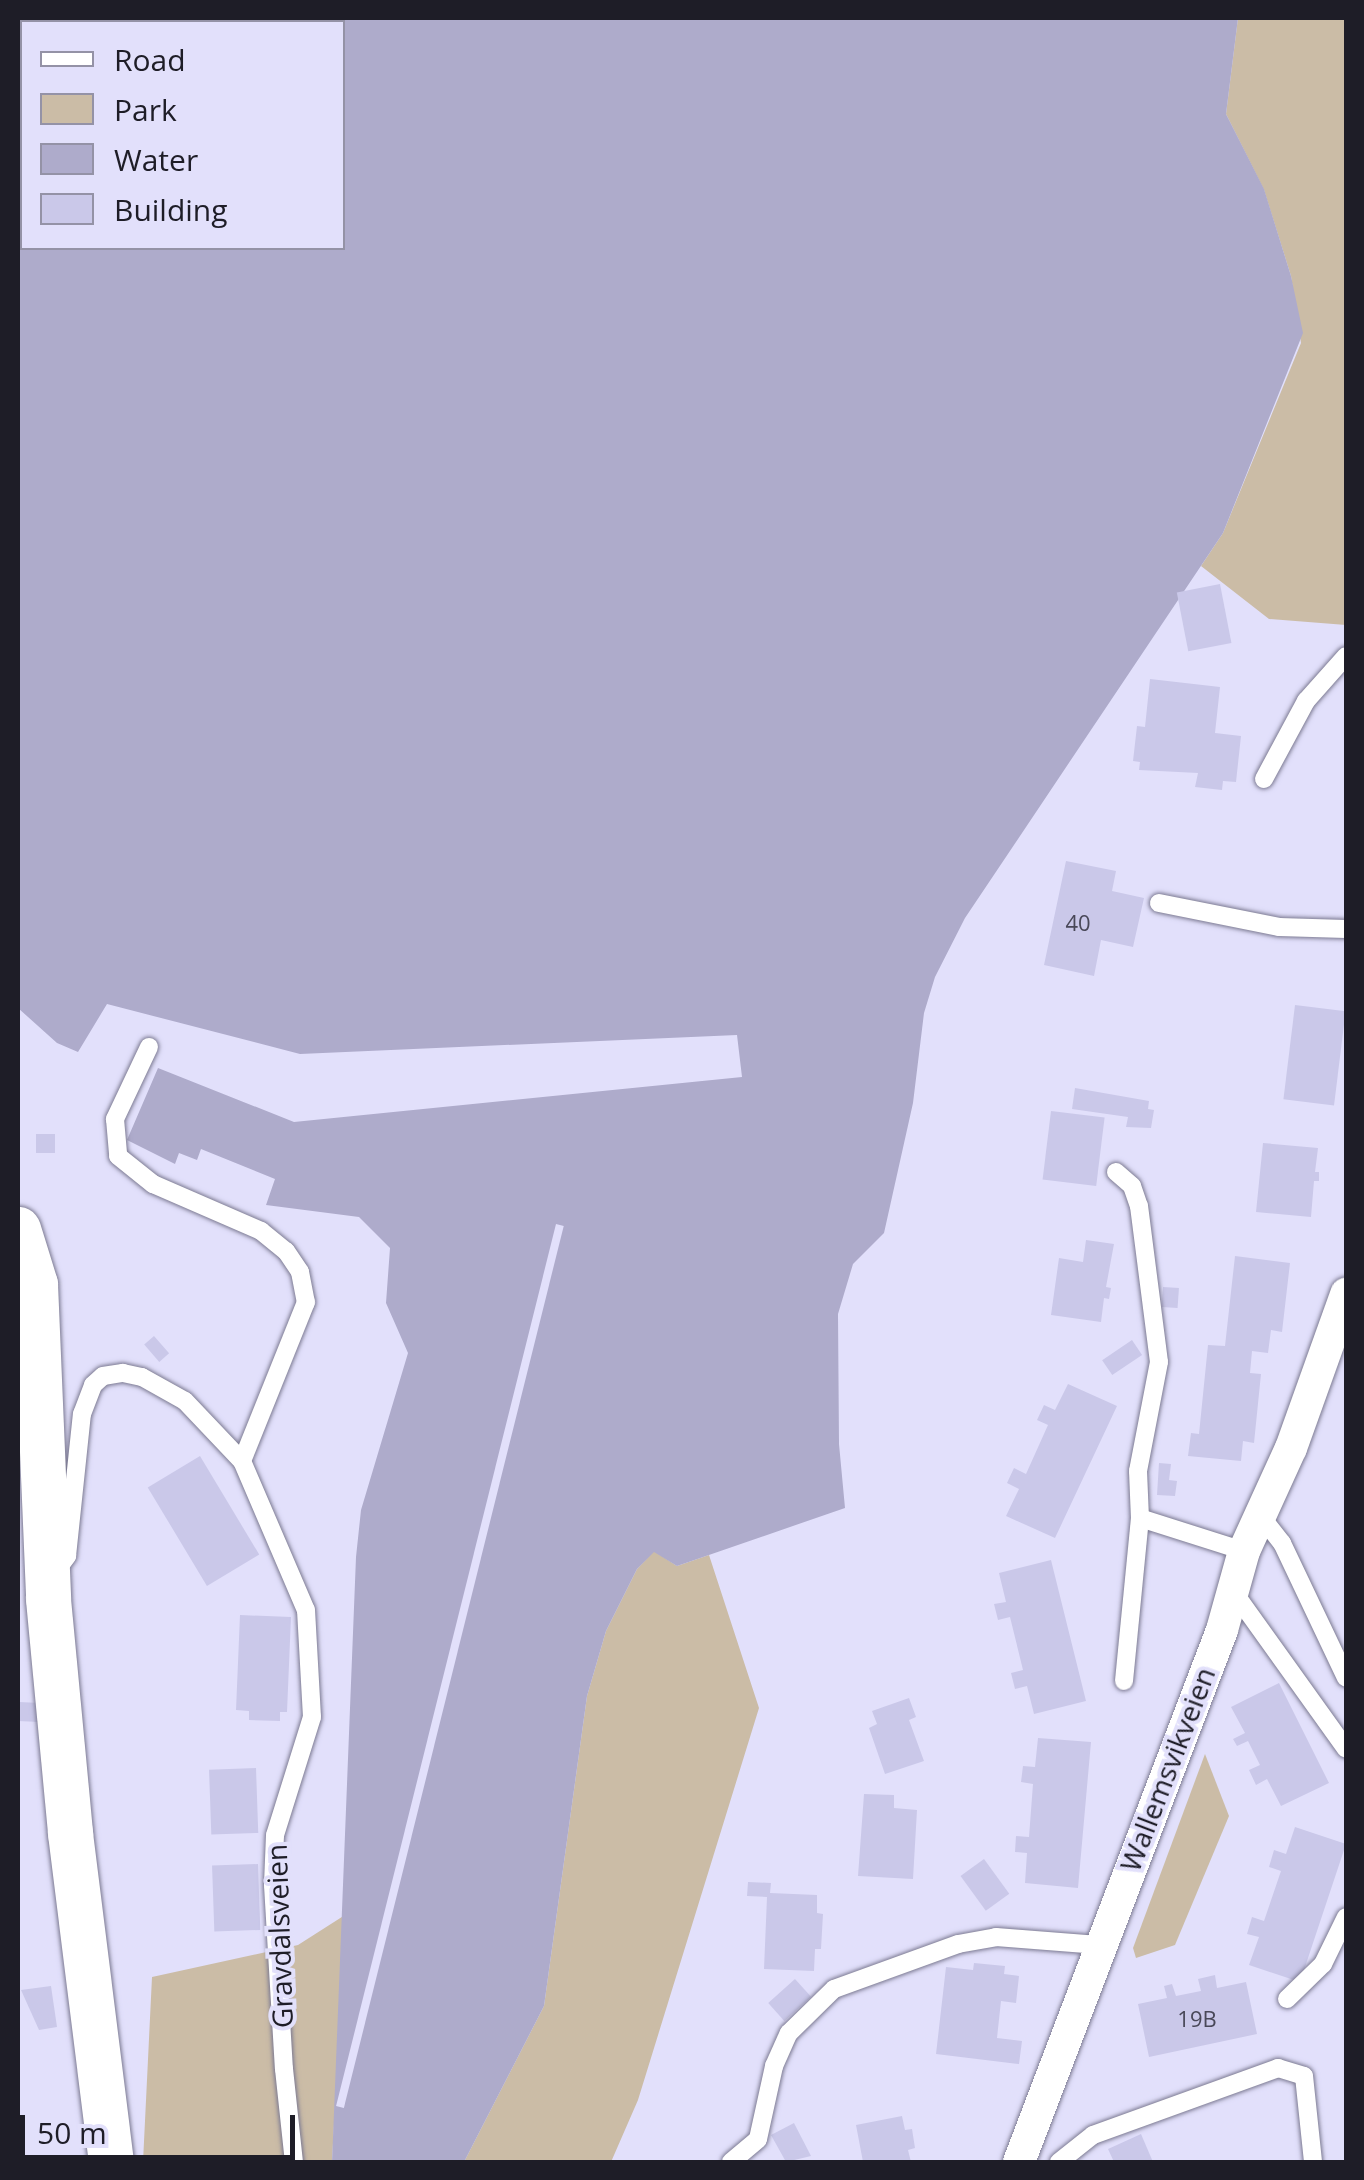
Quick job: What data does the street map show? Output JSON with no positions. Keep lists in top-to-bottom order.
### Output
{
  "streets": {
    "street": ["Wallemsvikveien"],
    "lane": ["Gravdalsveien"]
  },
  "house_numbers": ["40", "19B"],
  "legend": [
    "Road",
    "Park",
    "Water",
    "Building"
  ],
  "scale_bar": "50 m"
}
